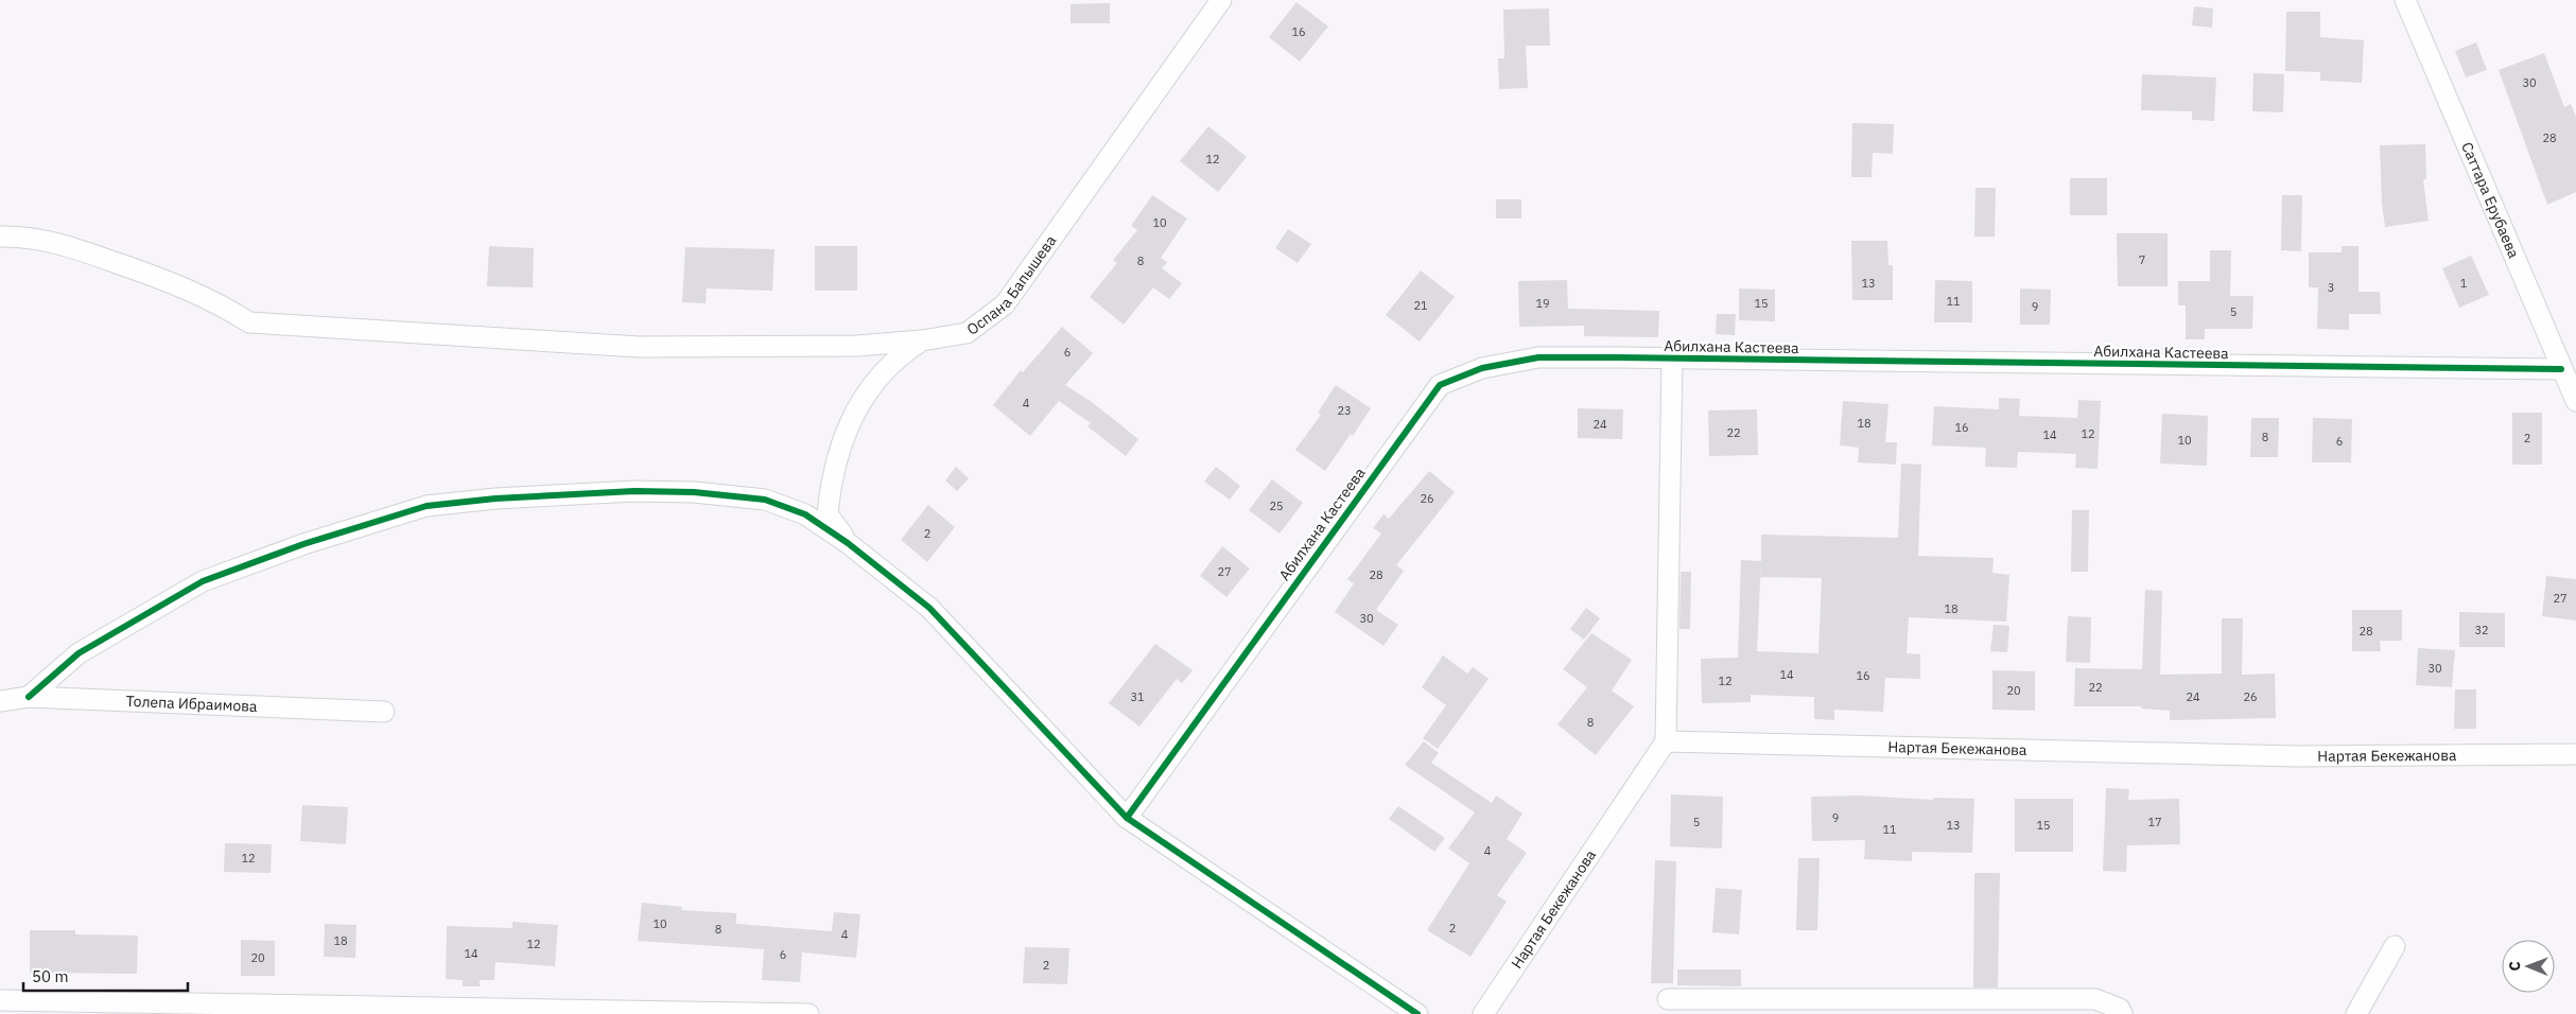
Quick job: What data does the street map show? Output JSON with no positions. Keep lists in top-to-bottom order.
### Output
{
  "streets": {
    "street": [
      "Саттара Ерубаева",
      "Оспана Бапышева",
      "Абилхана Кастеева",
      "Толепа Ибраимова",
      "Нартая Бекежанова"
    ]
  },
  "crossings": [
    ["Саттара Ерубаева", "Абилхана Кастеева"]
  ],
  "house_numbers": [
    "16",
    "30",
    "28",
    "12",
    "10",
    "7",
    "8",
    "13",
    "1",
    "3",
    "11",
    "19",
    "15",
    "21",
    "9",
    "5",
    "6",
    "4",
    "23",
    "18",
    "24",
    "16",
    "22",
    "12",
    "14",
    "8",
    "2",
    "10",
    "6",
    "26",
    "25",
    "2",
    "27",
    "28",
    "27",
    "18",
    "30",
    "32",
    "28",
    "30",
    "14",
    "16",
    "12",
    "22",
    "20",
    "31",
    "24",
    "26",
    "8",
    "9",
    "5",
    "17",
    "13",
    "15",
    "11",
    "4",
    "12",
    "10",
    "2",
    "8",
    "4",
    "18",
    "12",
    "14",
    "6",
    "20",
    "2"
  ],
  "scale_bar": "50 m",
  "north": "left"
}
